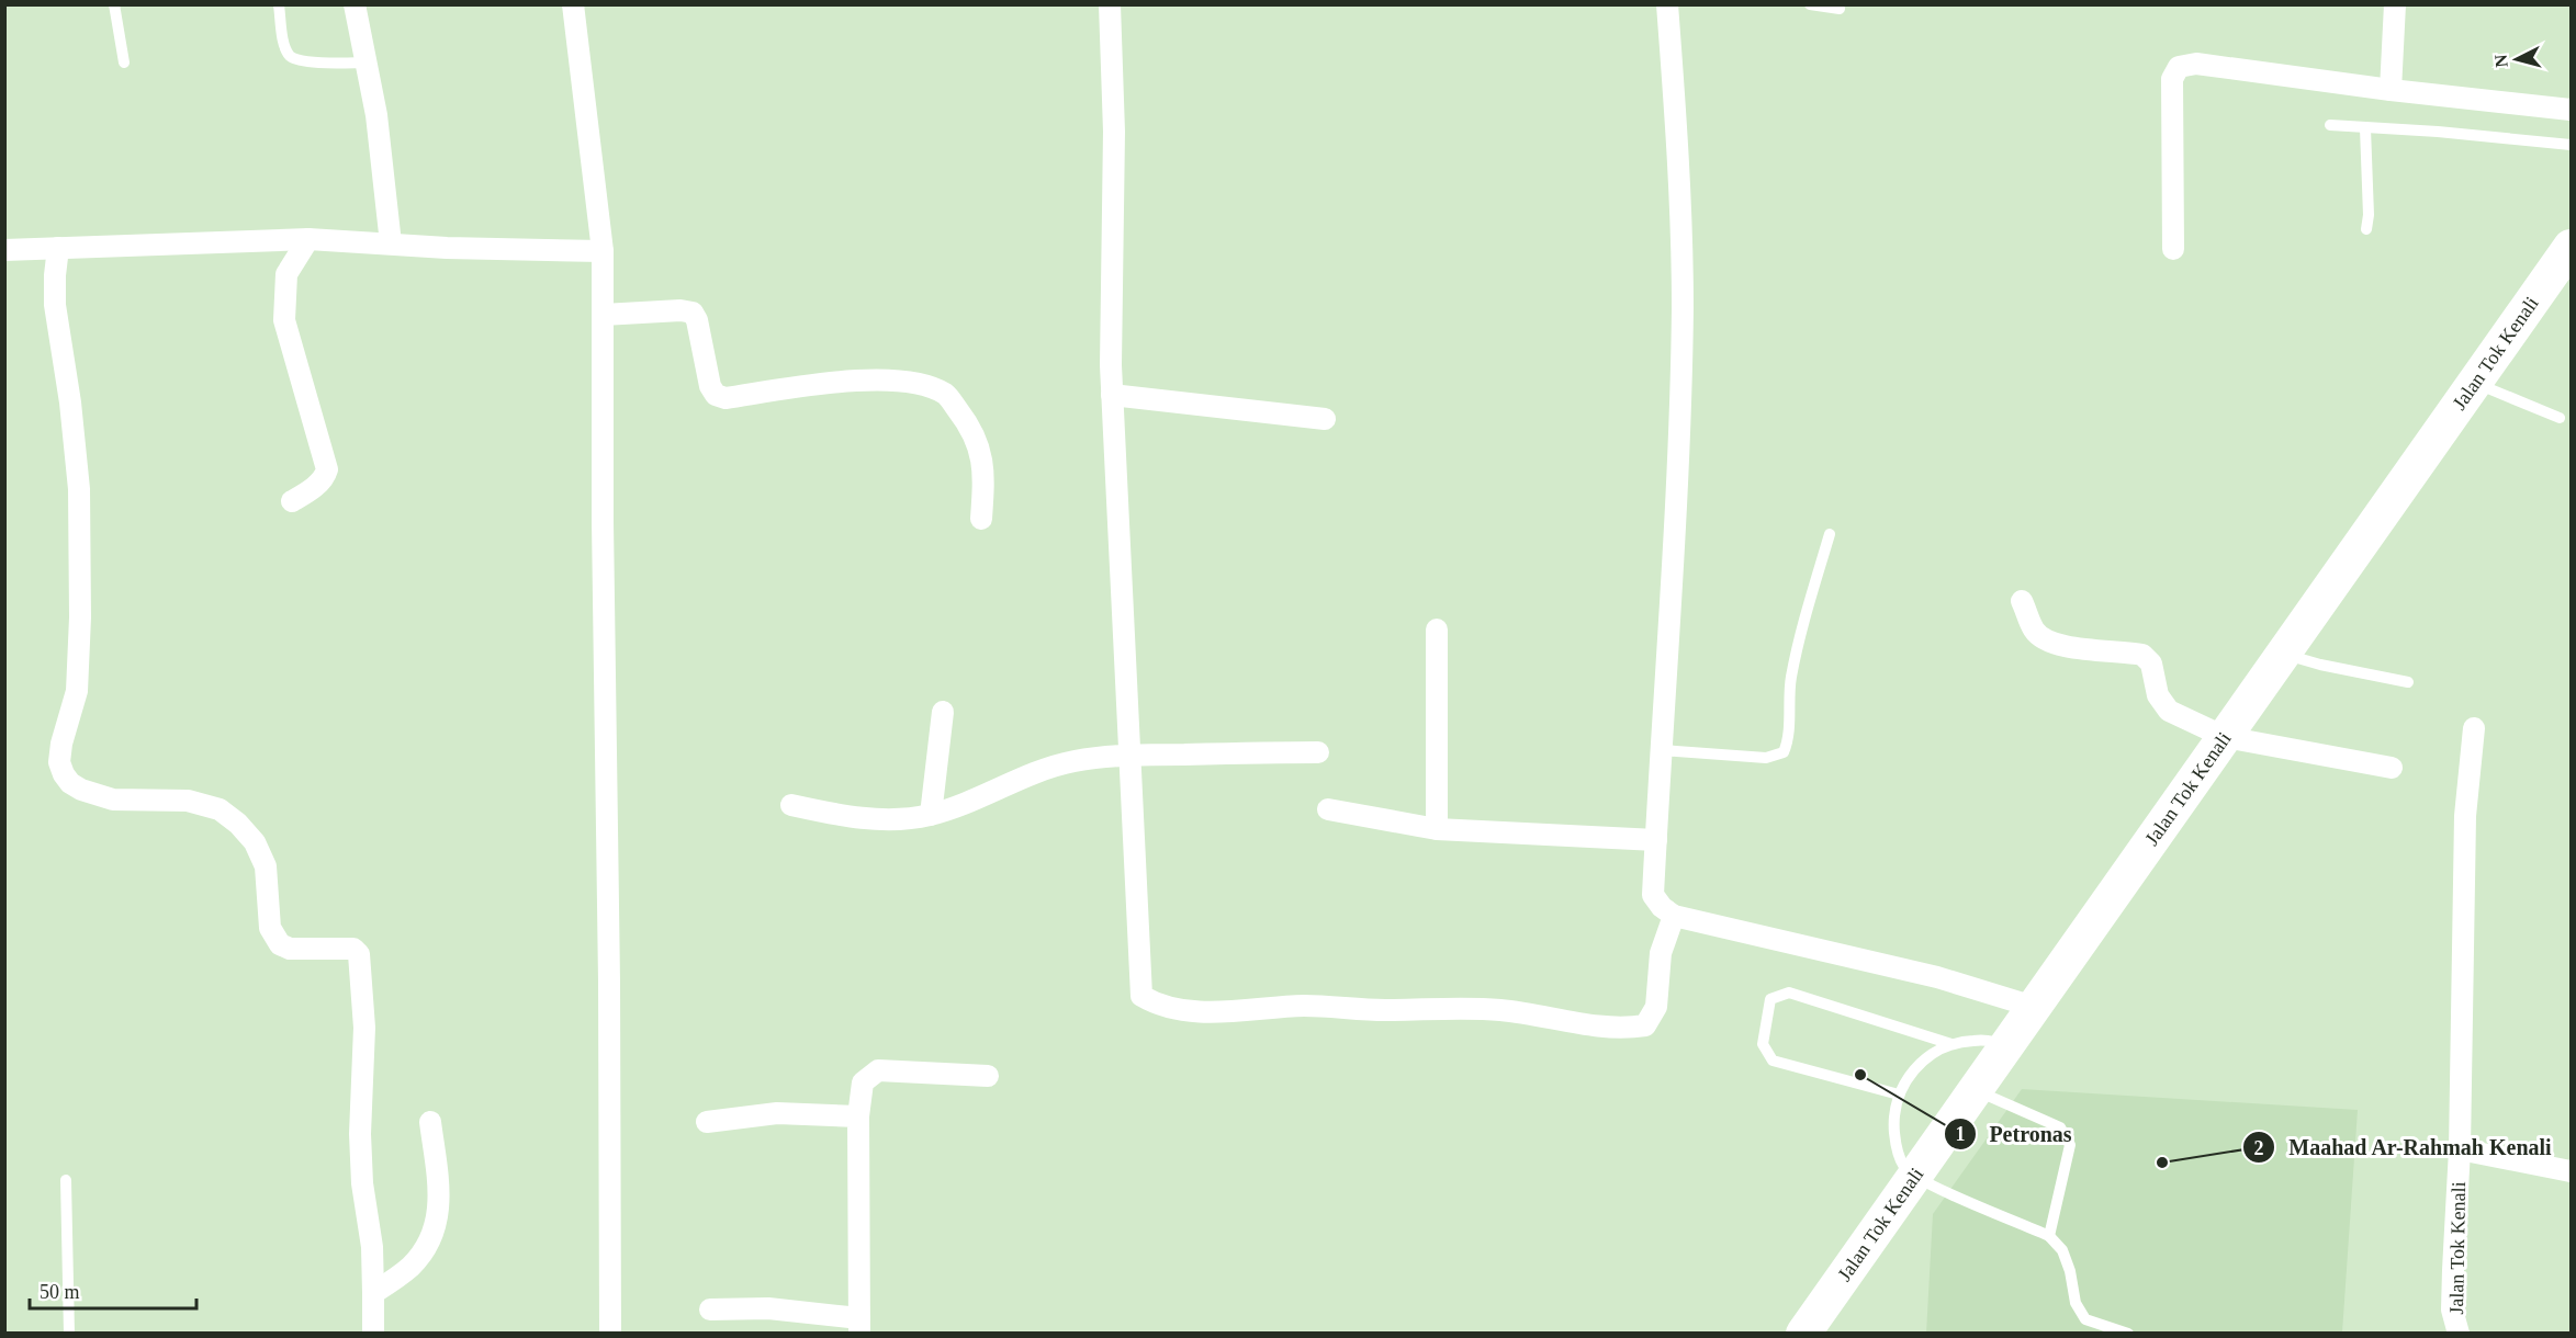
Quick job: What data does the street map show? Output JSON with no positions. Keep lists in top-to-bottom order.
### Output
{
  "streets": {
    "main road": ["Jalan Tok Kenali"]
  },
  "places": ["Petronas", "Maahad Ar-Rahmah Kenali"],
  "scale_bar": "50 m",
  "north": "left"
}
